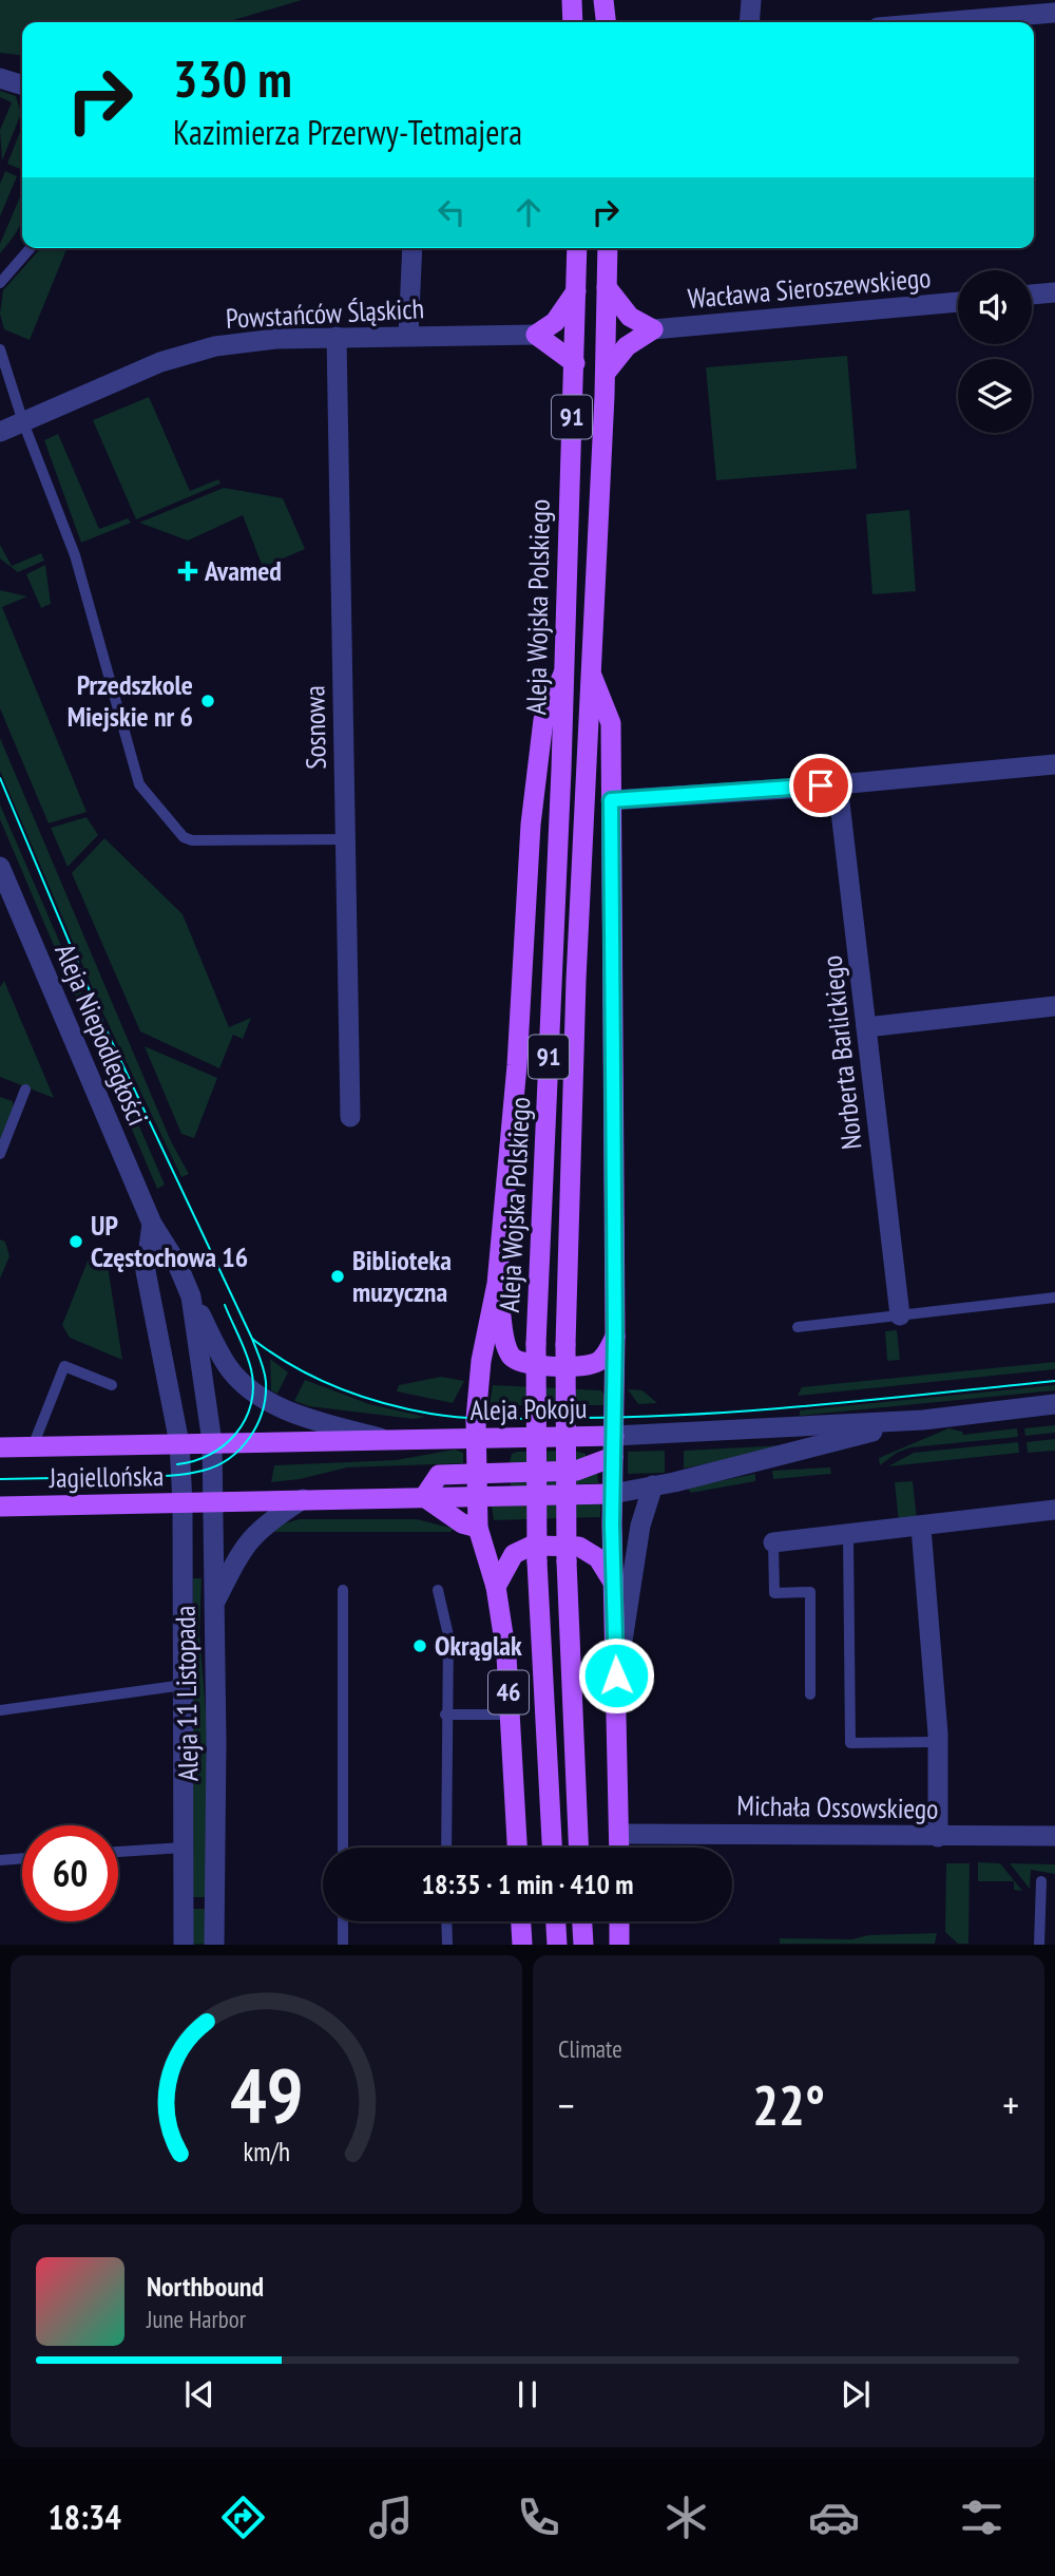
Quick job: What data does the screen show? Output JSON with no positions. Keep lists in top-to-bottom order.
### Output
{
  "streets": {
    "main road": [
      "91",
      "Aleja Wojska Polskiego",
      "Aleja Pokoju",
      "Jagiellońska",
      "46"
    ],
    "street": [
      "Wacława Sieroszewskiego",
      "Powstańców Śląskich",
      "Sosnowa",
      "Aleja Niepodległości",
      "Norberta Barlickiego",
      "Aleja 11 Listopada",
      "Michała Ossowskiego"
    ]
  },
  "crossings": [
    ["Powstańców Śląskich", "Sosnowa"],
    ["Aleja Niepodległości", "Aleja Pokoju"],
    ["Aleja Niepodległości", "Aleja 11 Listopada"],
    ["Aleja Pokoju", "Jagiellońska"],
    ["Aleja Pokoju", "Aleja 11 Listopada"],
    ["Jagiellońska", "Aleja 11 Listopada"]
  ],
  "places": {
    "health": ["Avamed"],
    "other": [
      "Przedszkole Miejskie nr 6",
      "UP Częstochowa 16",
      "Biblioteka muzyczna",
      "Okrąglak"
    ]
  },
  "page": {
    "turn": ["330 m", "Kazimierza Przerwy-Tetmajera"],
    "limit": "60",
    "trip": "18:35 · 1 min · 410 m",
    "tile": "Climate",
    "heat": ["−", "22°", "+"],
    "song": ["Northbound", "June Harbor"],
    "tabs": "18:34",
    "gauge": ["49", "km/h"]
  }
}
